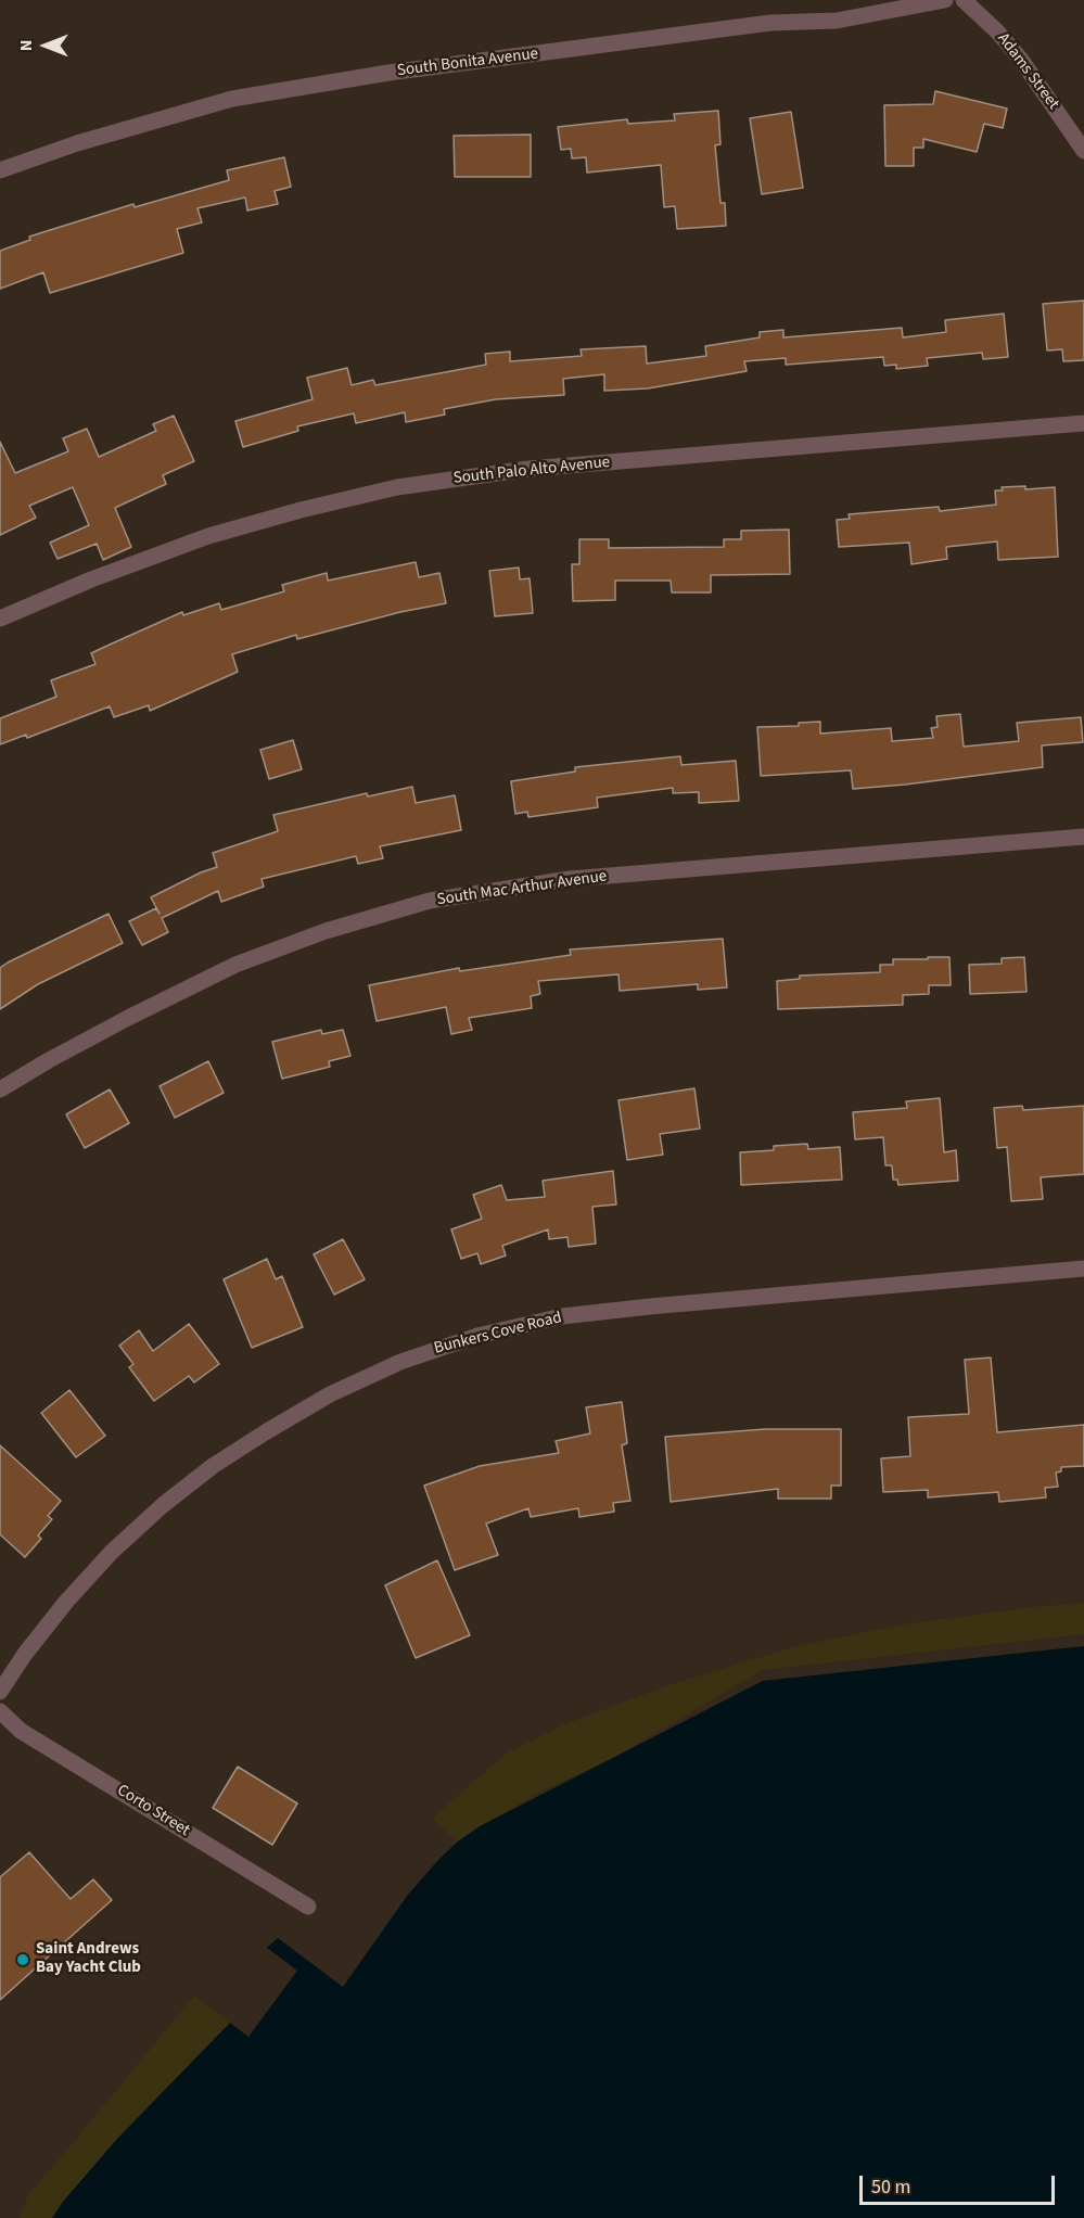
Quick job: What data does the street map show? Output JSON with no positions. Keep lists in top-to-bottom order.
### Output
{
  "streets": {
    "street": [
      "South Bonita Avenue",
      "Adams Street",
      "South Palo Alto Avenue",
      "South Mac Arthur Avenue",
      "Bunkers Cove Road",
      "Corto Street"
    ]
  },
  "places": ["Saint Andrews Bay Yacht Club"],
  "scale_bar": "50 m",
  "north": "left"
}
